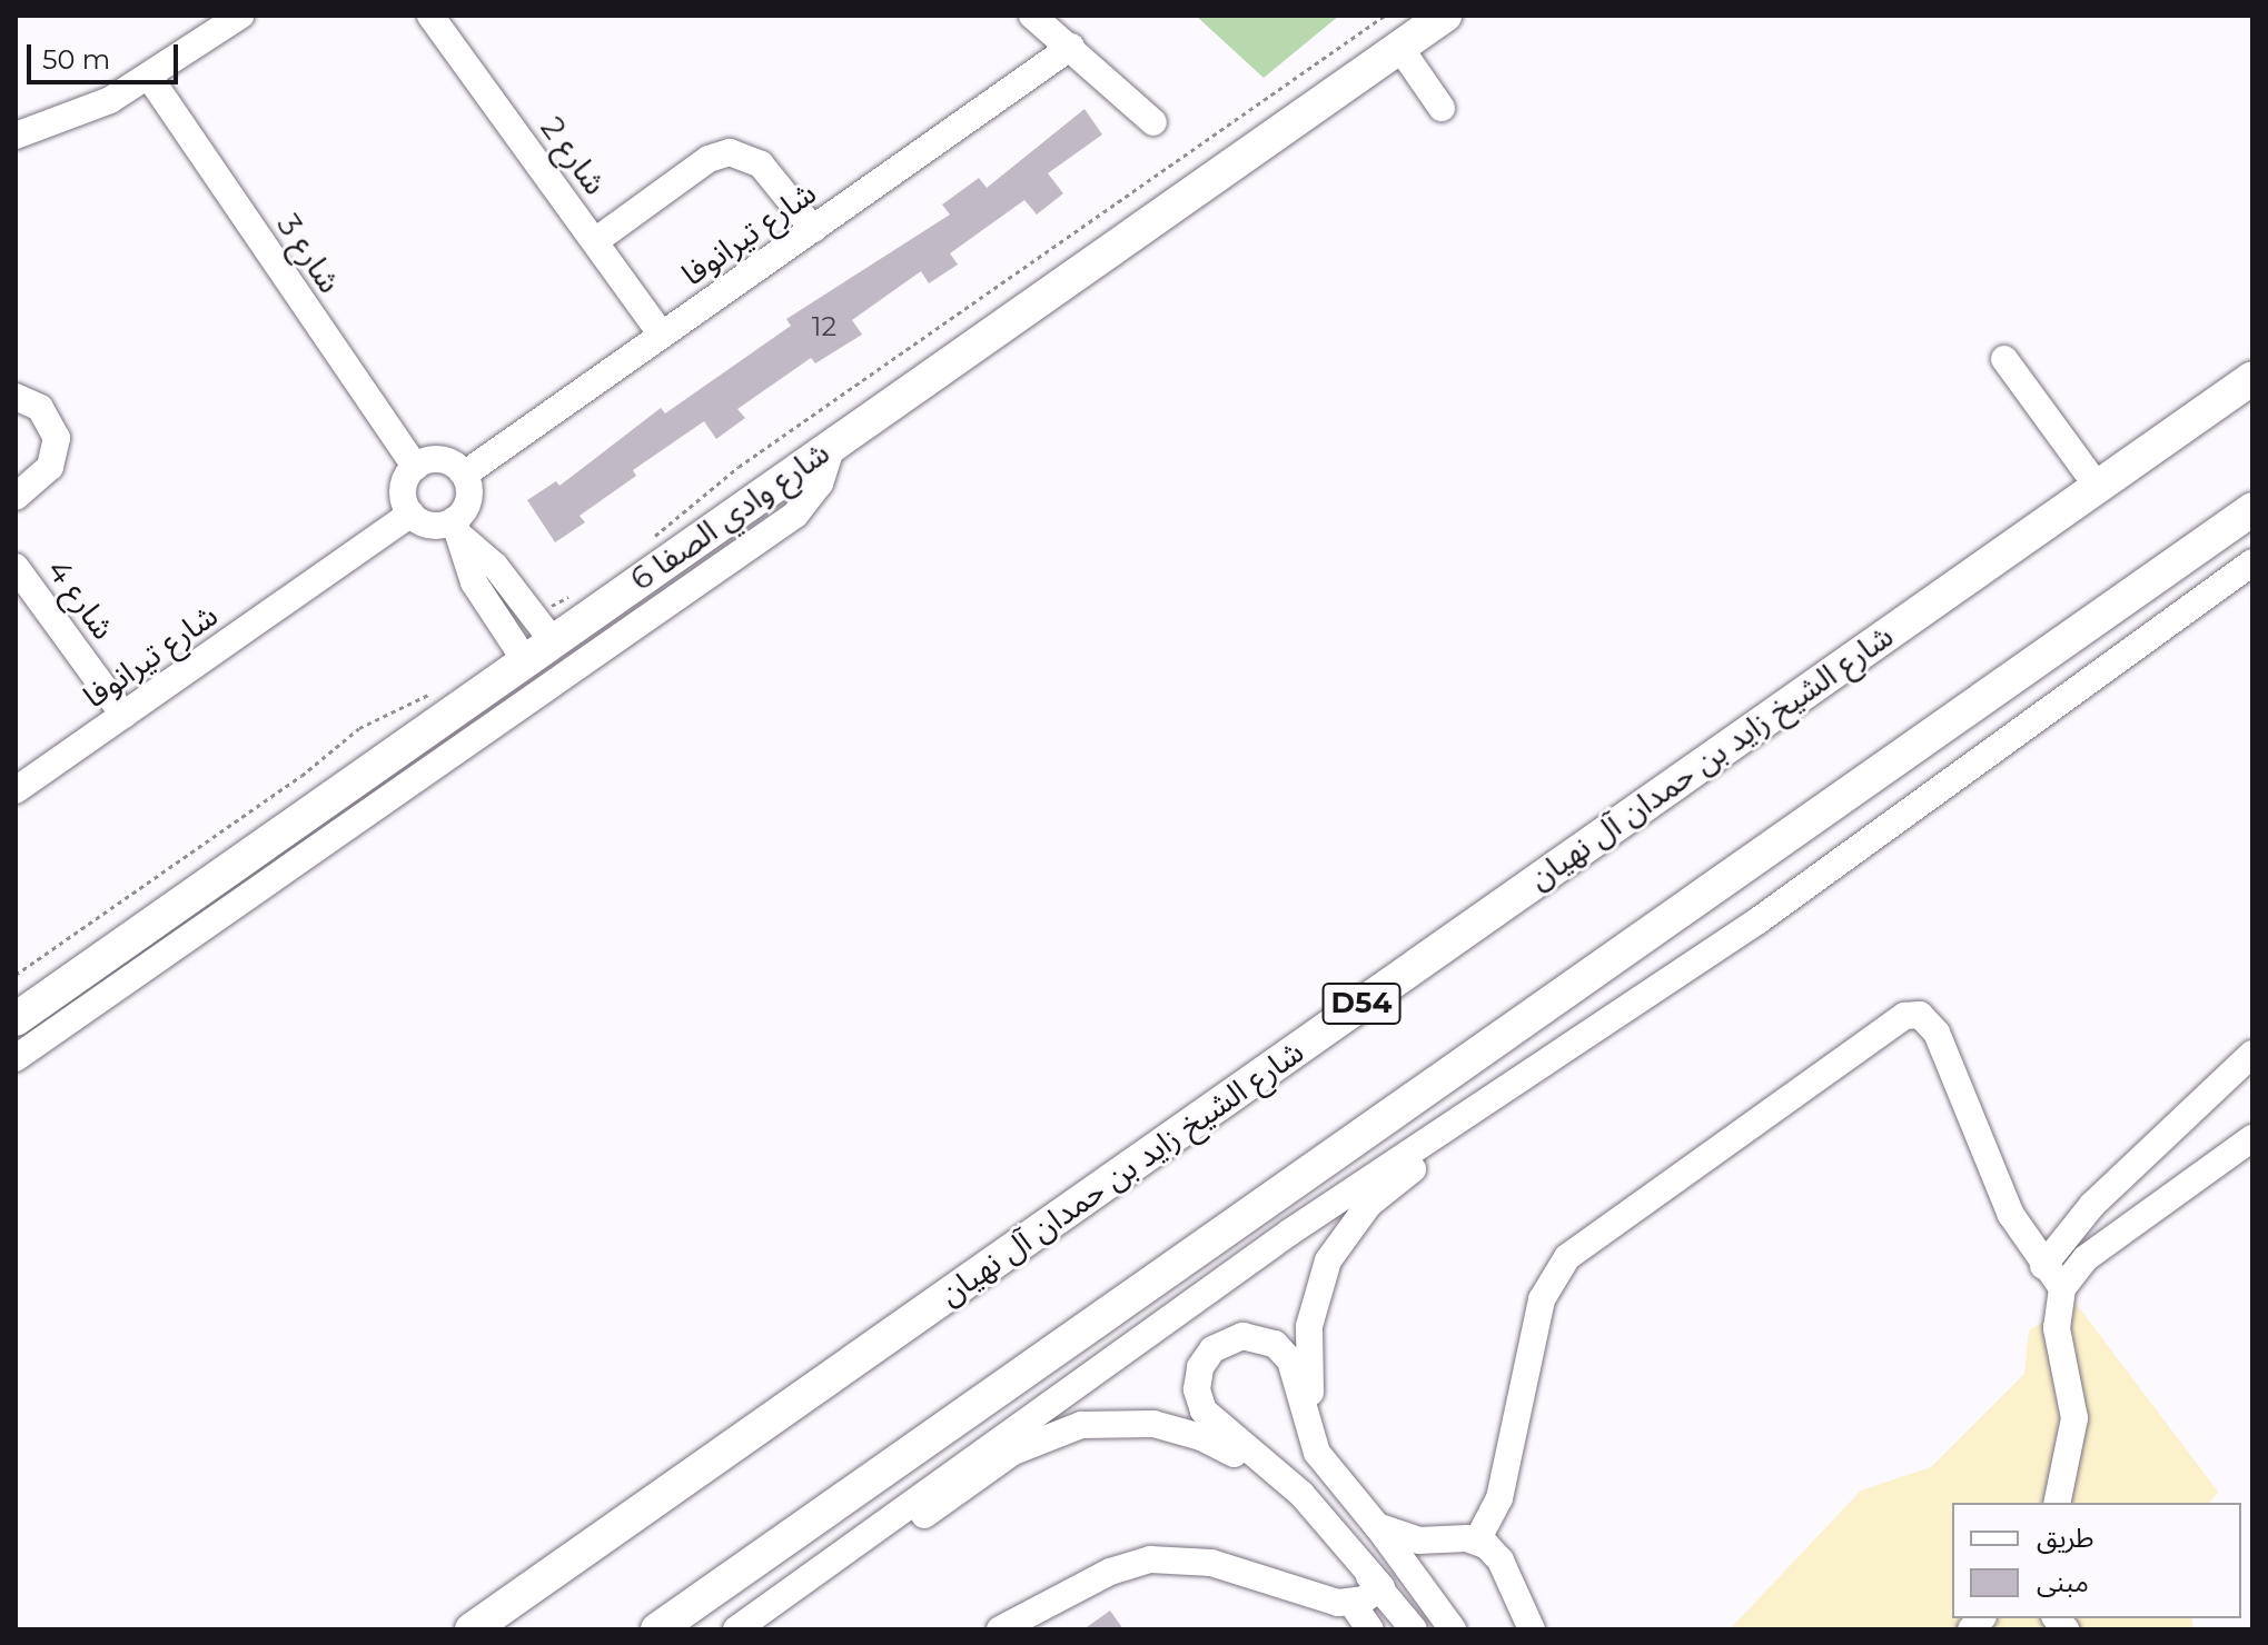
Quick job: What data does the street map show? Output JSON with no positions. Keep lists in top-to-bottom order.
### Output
{
  "streets": {
    "main road": ["شارع وادي الصفا 6", "شارع الشيخ زايد بن حمدان آل نهيان", "D54"],
    "street": [
      "شارع 2",
      "شارع تيرانوفا",
      "شارع 3",
      "شارع 4"
    ]
  },
  "crossings": [
    ["شارع 2", "شارع تيرانوفا"],
    ["شارع تيرانوفا", "شارع 3"],
    ["شارع تيرانوفا", "شارع 4"]
  ],
  "house_numbers": ["12"],
  "legend": ["طريق", "مبنى"],
  "scale_bar": "50 m"
}
